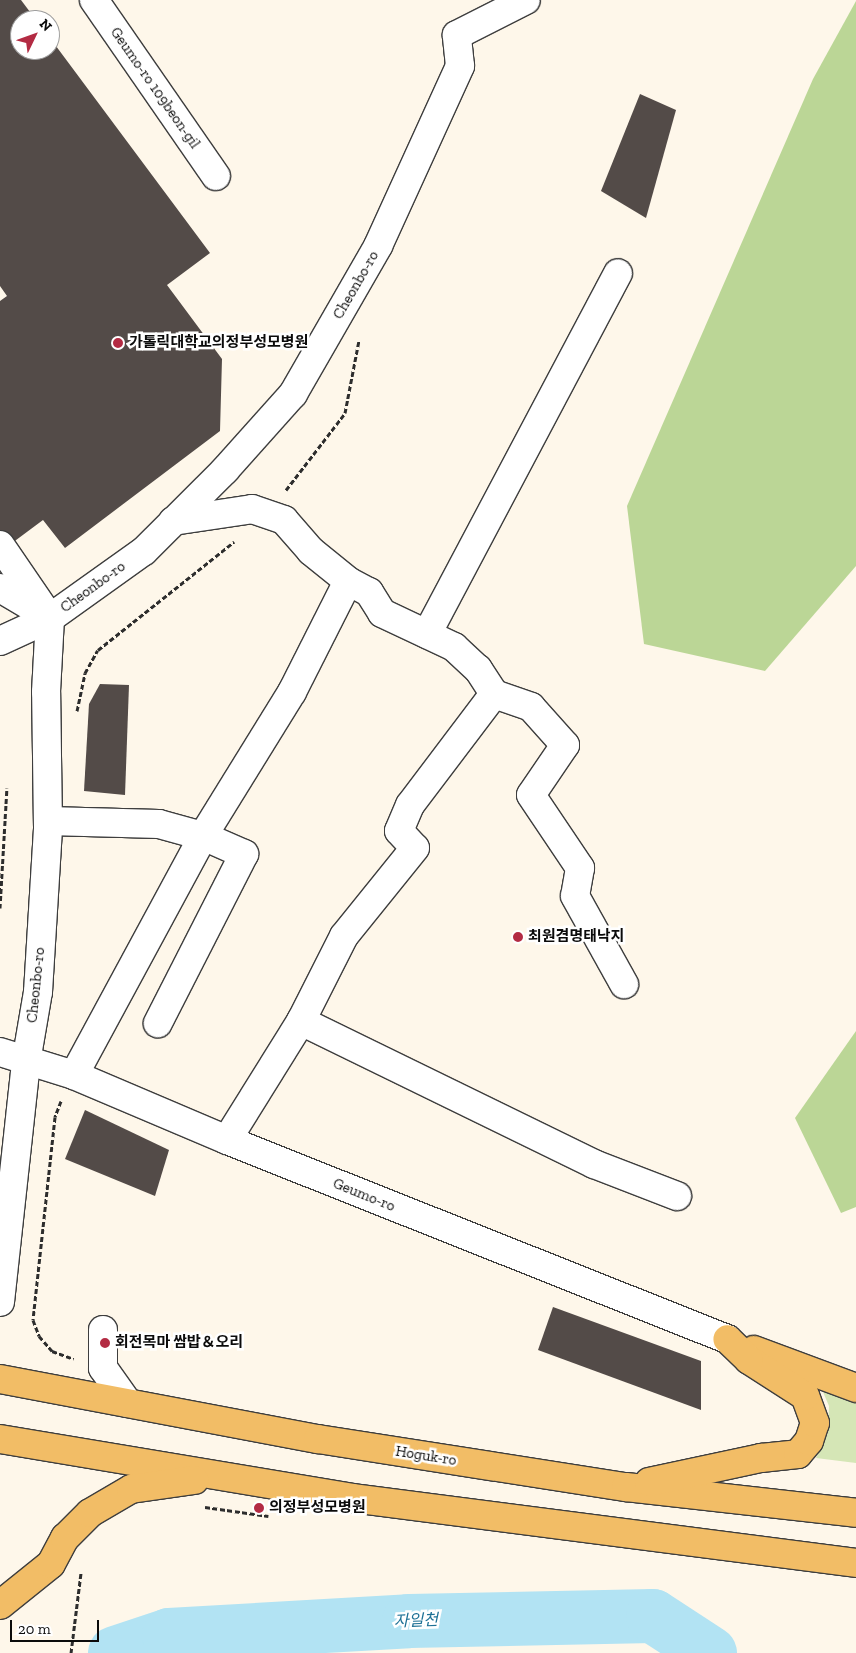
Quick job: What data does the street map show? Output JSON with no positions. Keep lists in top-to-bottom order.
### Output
{
  "streets": {
    "main road": ["Hoguk-ro"],
    "street": ["Geumo-ro 109beon-gil", "Cheonbo-ro", "Geumo-ro"]
  },
  "crossings": [
    ["Cheonbo-ro", "Geumo-ro"]
  ],
  "water": ["자일천"],
  "places": [
    "가톨릭대학교의정부성모병원",
    "최원겸명태낙지",
    "회전목마 쌈밥＆오리",
    "의정부성모병원"
  ],
  "scale_bar": "20 m",
  "north": "top right"
}
